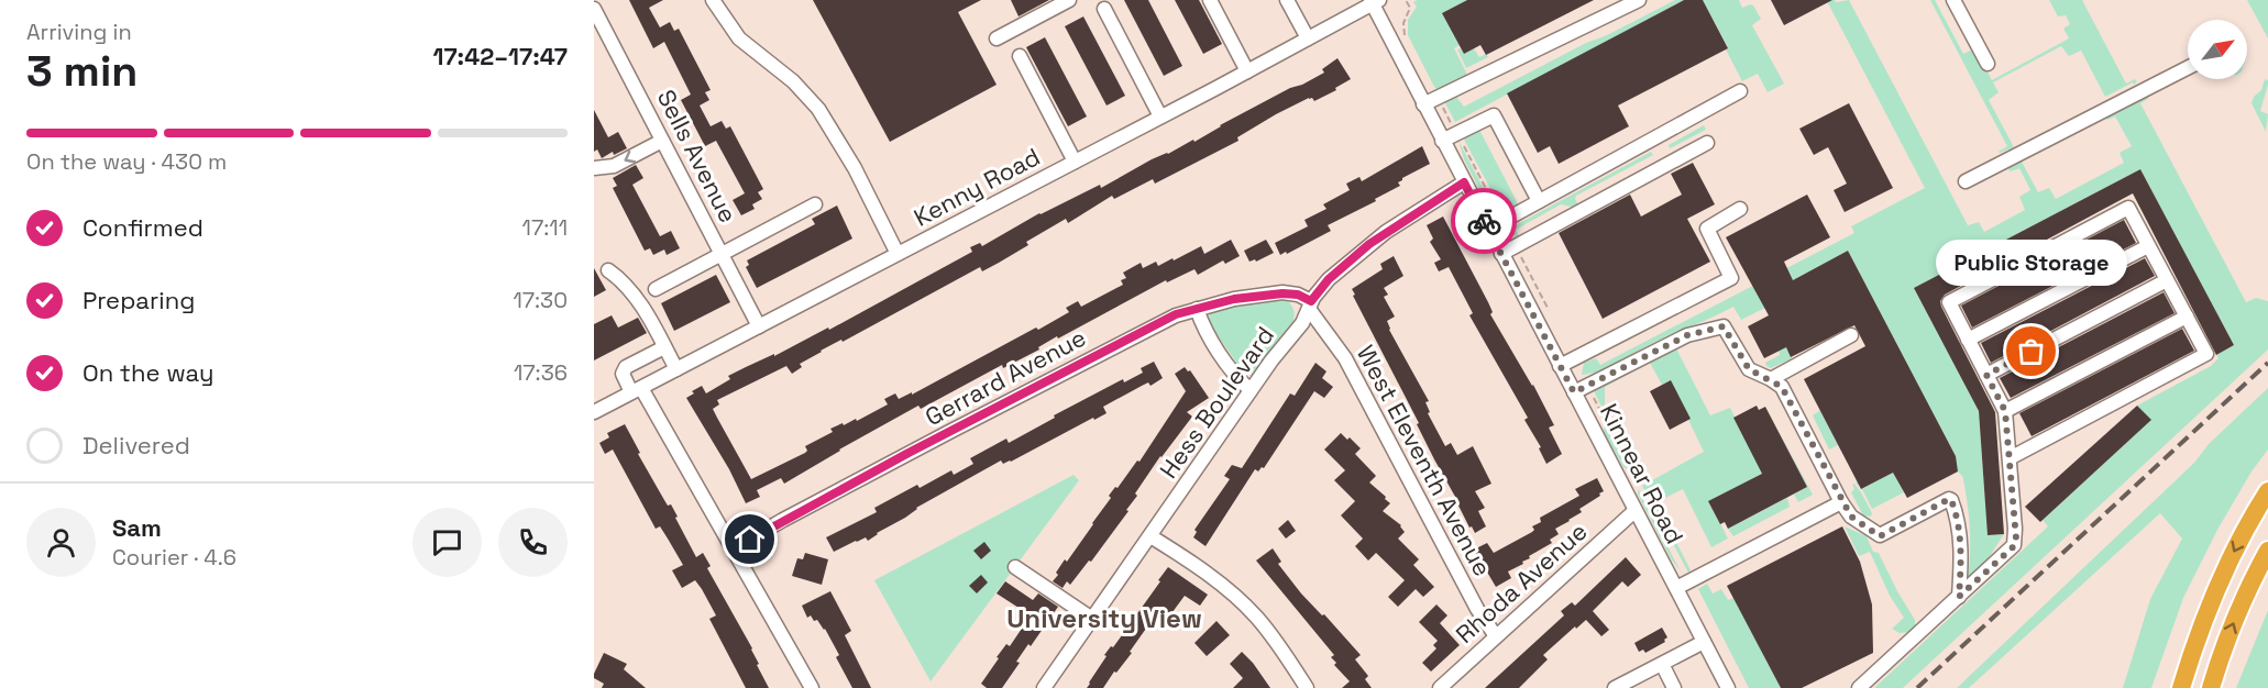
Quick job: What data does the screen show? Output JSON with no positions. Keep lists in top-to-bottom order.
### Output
{
  "streets": {
    "street": [
      "Sells Avenue",
      "Kenny Road",
      "Gerrard Avenue",
      "Hess Boulevard",
      "West Eleventh Avenue",
      "Kinnear Road",
      "Rhoda Avenue"
    ]
  },
  "crossings": [
    ["Sells Avenue", "Kenny Road"],
    ["Kenny Road", "Kinnear Road"],
    ["Gerrard Avenue", "Hess Boulevard"],
    ["Gerrard Avenue", "West Eleventh Avenue"],
    ["Hess Boulevard", "West Eleventh Avenue"],
    ["Hess Boulevard", "Kinnear Road"],
    ["West Eleventh Avenue", "Rhoda Avenue"],
    ["Kinnear Road", "Rhoda Avenue"]
  ],
  "districts": ["University View"],
  "places": ["Public Storage"],
  "north": "top right",
  "page": {
    "heading": ["3 min", "Arriving in", "17:42–17:47"],
    "panel": ["Sam", "Courier · 4.6"],
    "bar": "On the way · 430 m",
    "list": [
      ["Confirmed", "17:11"],
      ["Preparing", "17:30"],
      ["On the way", "17:36"],
      "Delivered"
    ],
    "bubble": "Public Storage"
  }
}
